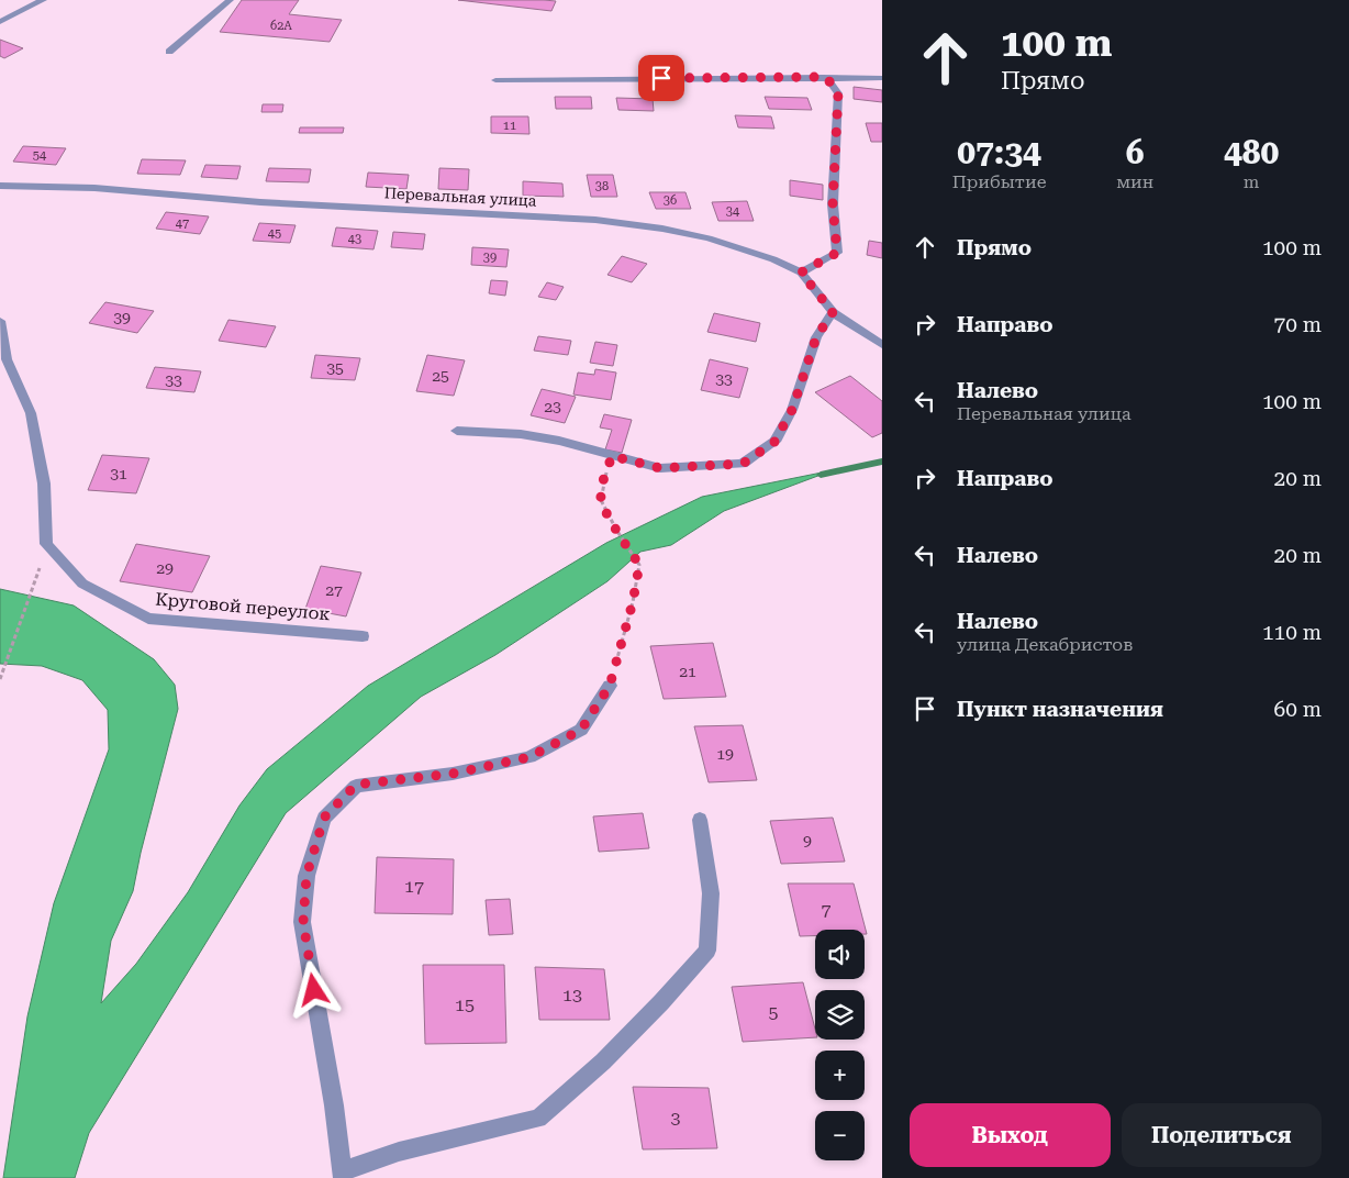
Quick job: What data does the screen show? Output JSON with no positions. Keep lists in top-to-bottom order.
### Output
{
  "streets": {
    "street": ["Перевальная улица", "Круговой переулок"]
  },
  "house_numbers": [
    "62А",
    "11",
    "54",
    "38",
    "36",
    "34",
    "47",
    "45",
    "43",
    "39",
    "39",
    "35",
    "25",
    "33",
    "33",
    "23",
    "31",
    "29",
    "27",
    "21",
    "19",
    "9",
    "17",
    "7",
    "13",
    "15",
    "5",
    "3"
  ],
  "page": {
    "turn": ["100 m", "Прямо"],
    "eta": [
      "07:34",
      "Прибытие",
      "6",
      "мин",
      "480",
      "m"
    ],
    "list": [
      {
        "name": "Прямо",
        "value": "100 m"
      },
      {
        "name": "Направо",
        "value": "70 m"
      },
      {
        "name": "Налево",
        "note": "Перевальная улица",
        "value": "100 m"
      },
      {
        "name": "Направо",
        "value": "20 m"
      },
      {
        "name": "Налево",
        "value": "20 m"
      },
      {
        "name": "Налево",
        "note": "улица Декабристов",
        "value": "110 m"
      },
      {
        "name": "Пункт назначения",
        "value": "60 m"
      }
    ],
    "map_buttons": ["+", "−"],
    "buttons": ["Выход", "Поделиться"]
  }
}
